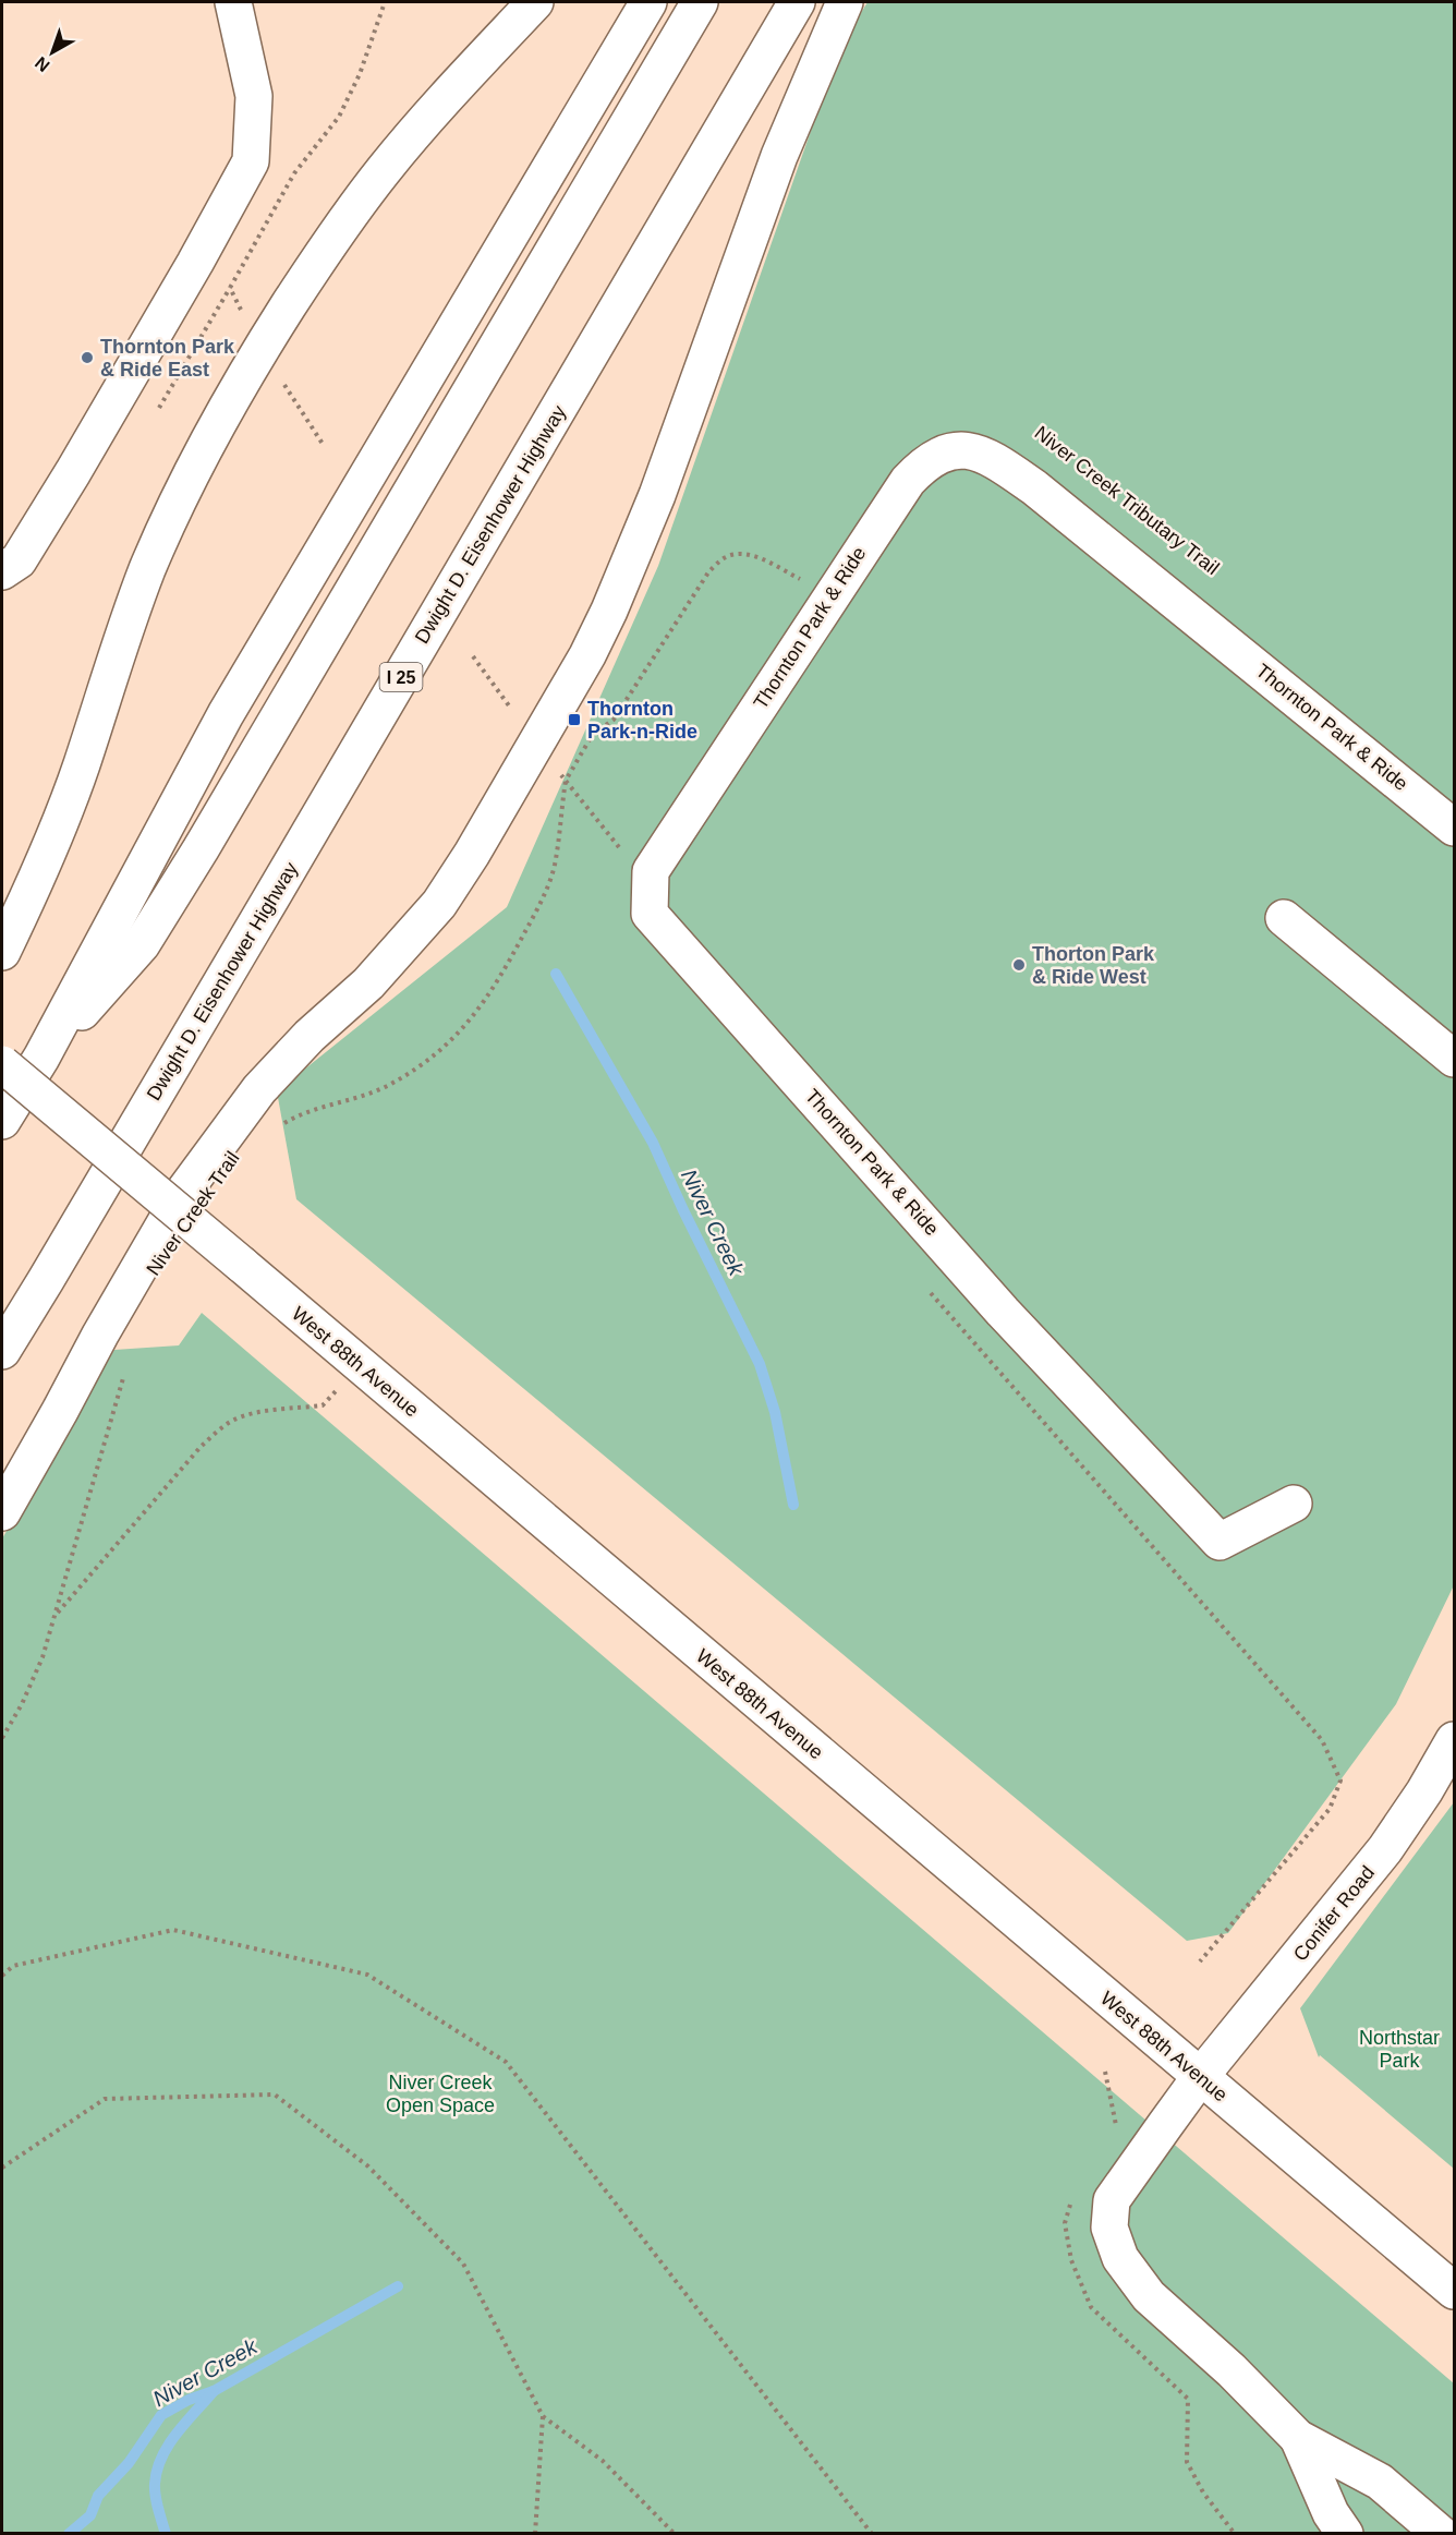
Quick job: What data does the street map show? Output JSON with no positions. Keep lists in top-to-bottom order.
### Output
{
  "streets": {
    "main road": [
      "Dwight D. Eisenhower Highway",
      "Thornton Park & Ride",
      "I 25",
      "West 88th Avenue",
      "Conifer Road"
    ]
  },
  "crossings": [
    ["West 88th Avenue", "Conifer Road"]
  ],
  "water": ["Niver Creek"],
  "parks": ["Northstar Park", "Niver Creek Open Space"],
  "places": {
    "other": ["Thornton Park & Ride East", "Thorton Park & Ride West"],
    "transit": ["Thornton Park-n-Ride"]
  },
  "north": "bottom left"
}
